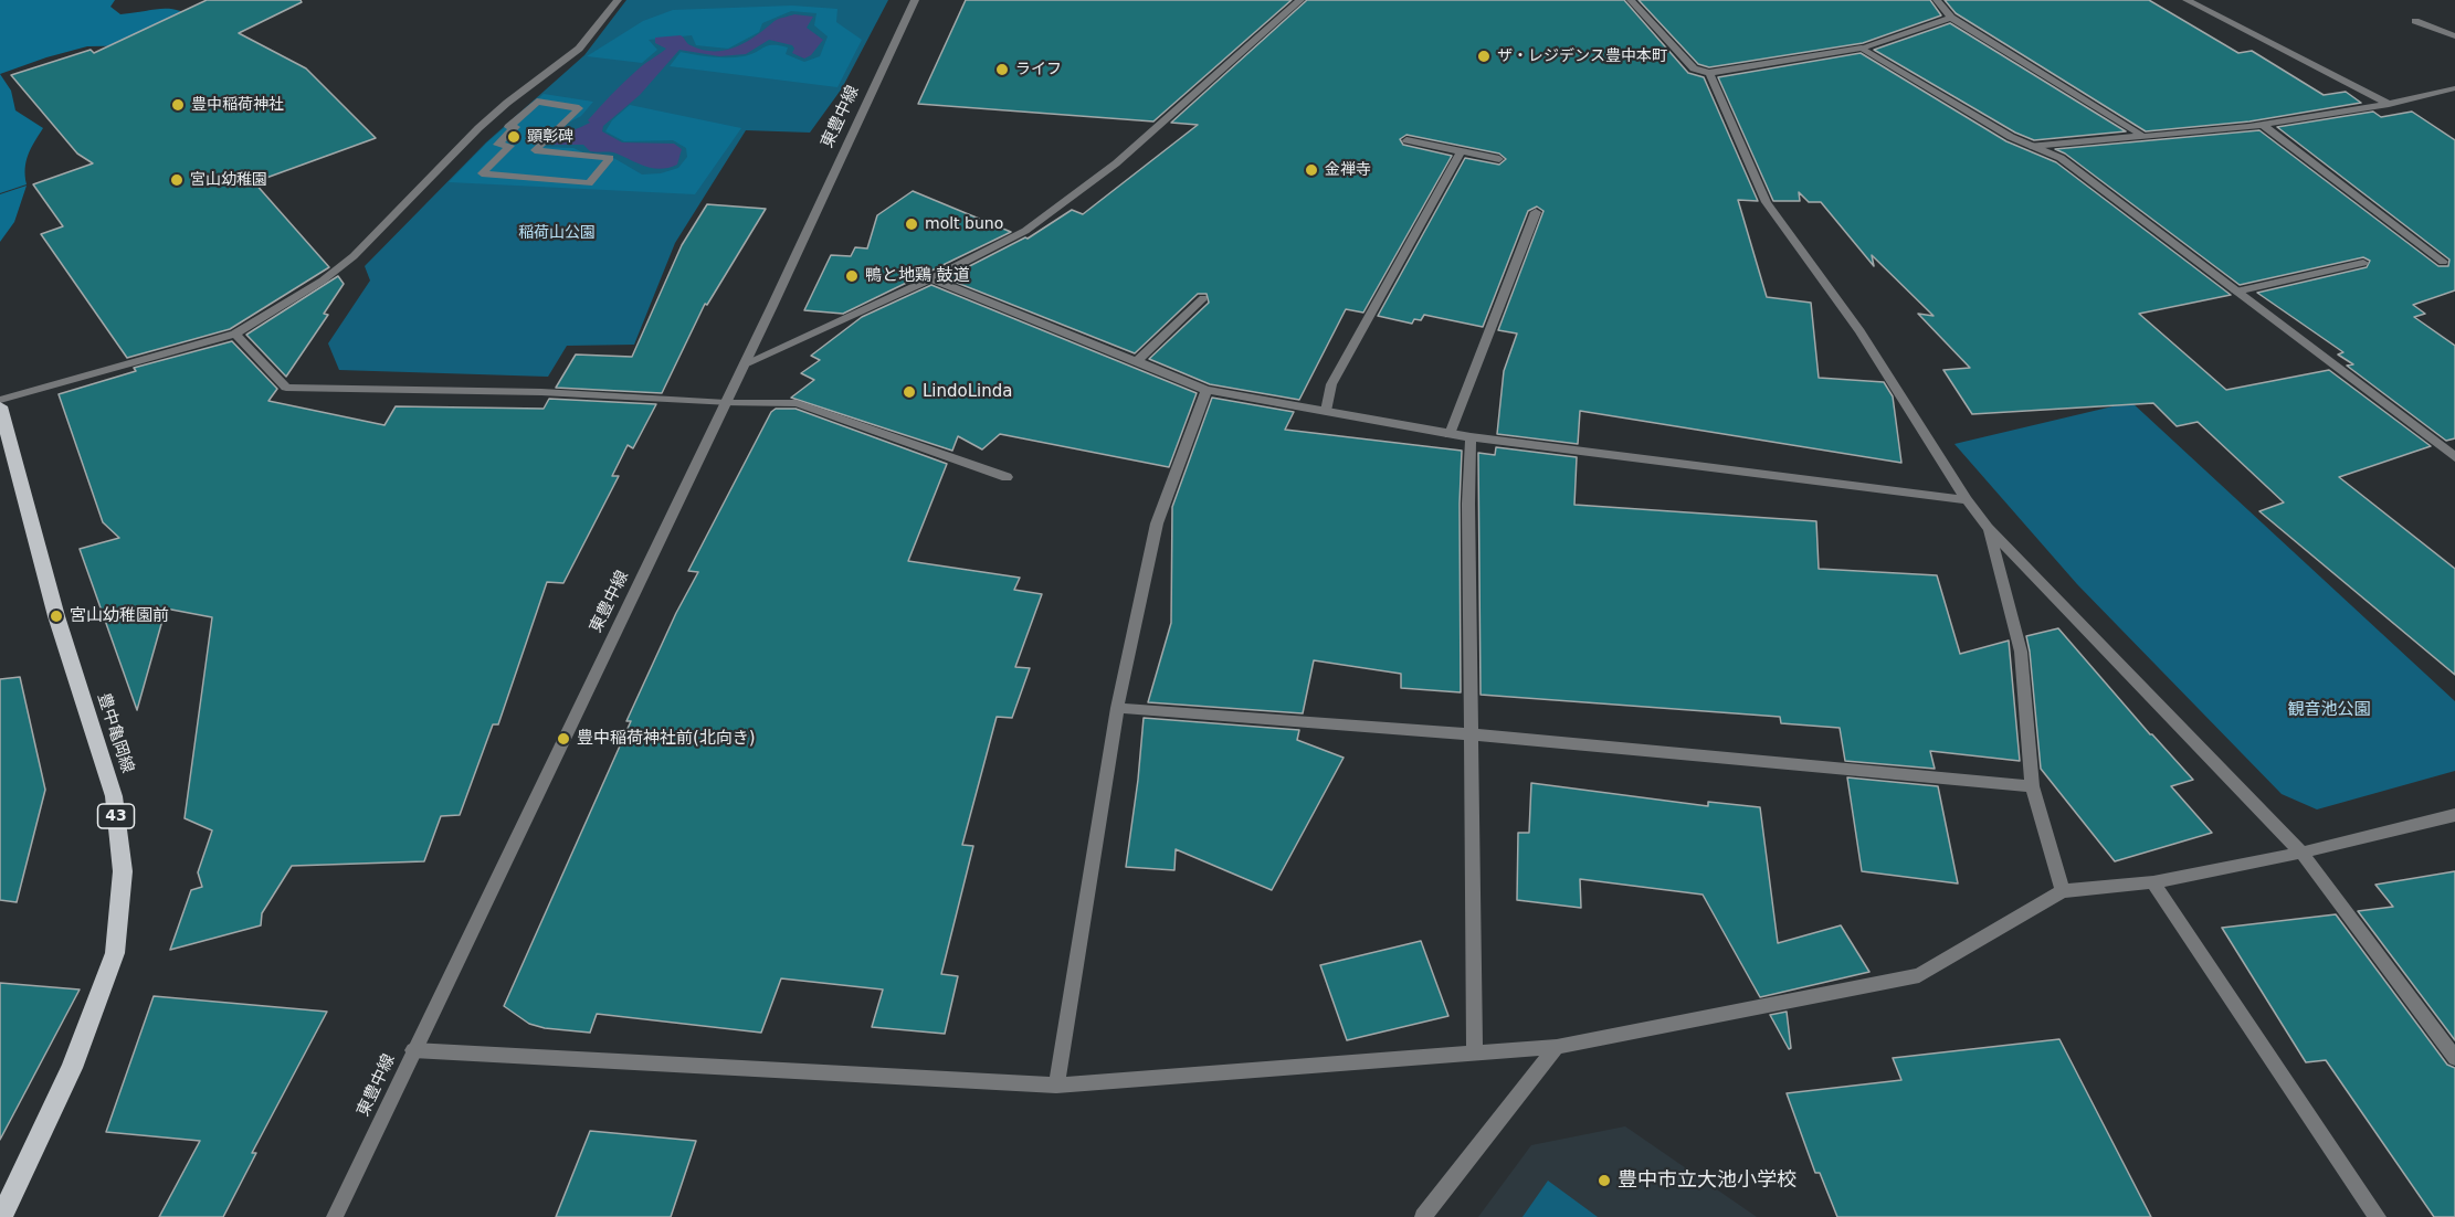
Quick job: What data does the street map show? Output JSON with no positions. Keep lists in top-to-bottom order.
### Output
{
  "streets": {
    "main road": ["豊中亀岡線", "43"],
    "street": ["東豊中線"]
  },
  "parks": ["稲荷山公園", "観音池公園"],
  "places": [
    "ザ・レジデンス豊中本町",
    "ライフ",
    "豊中稲荷神社",
    "顕彰碑",
    "金禅寺",
    "宮山幼稚園",
    "molt buno",
    "鴨と地鶏 鼓道",
    "LindoLinda",
    "宮山幼稚園前",
    "豊中稲荷神社前(北向き)",
    "豊中市立大池小学校"
  ]
}
